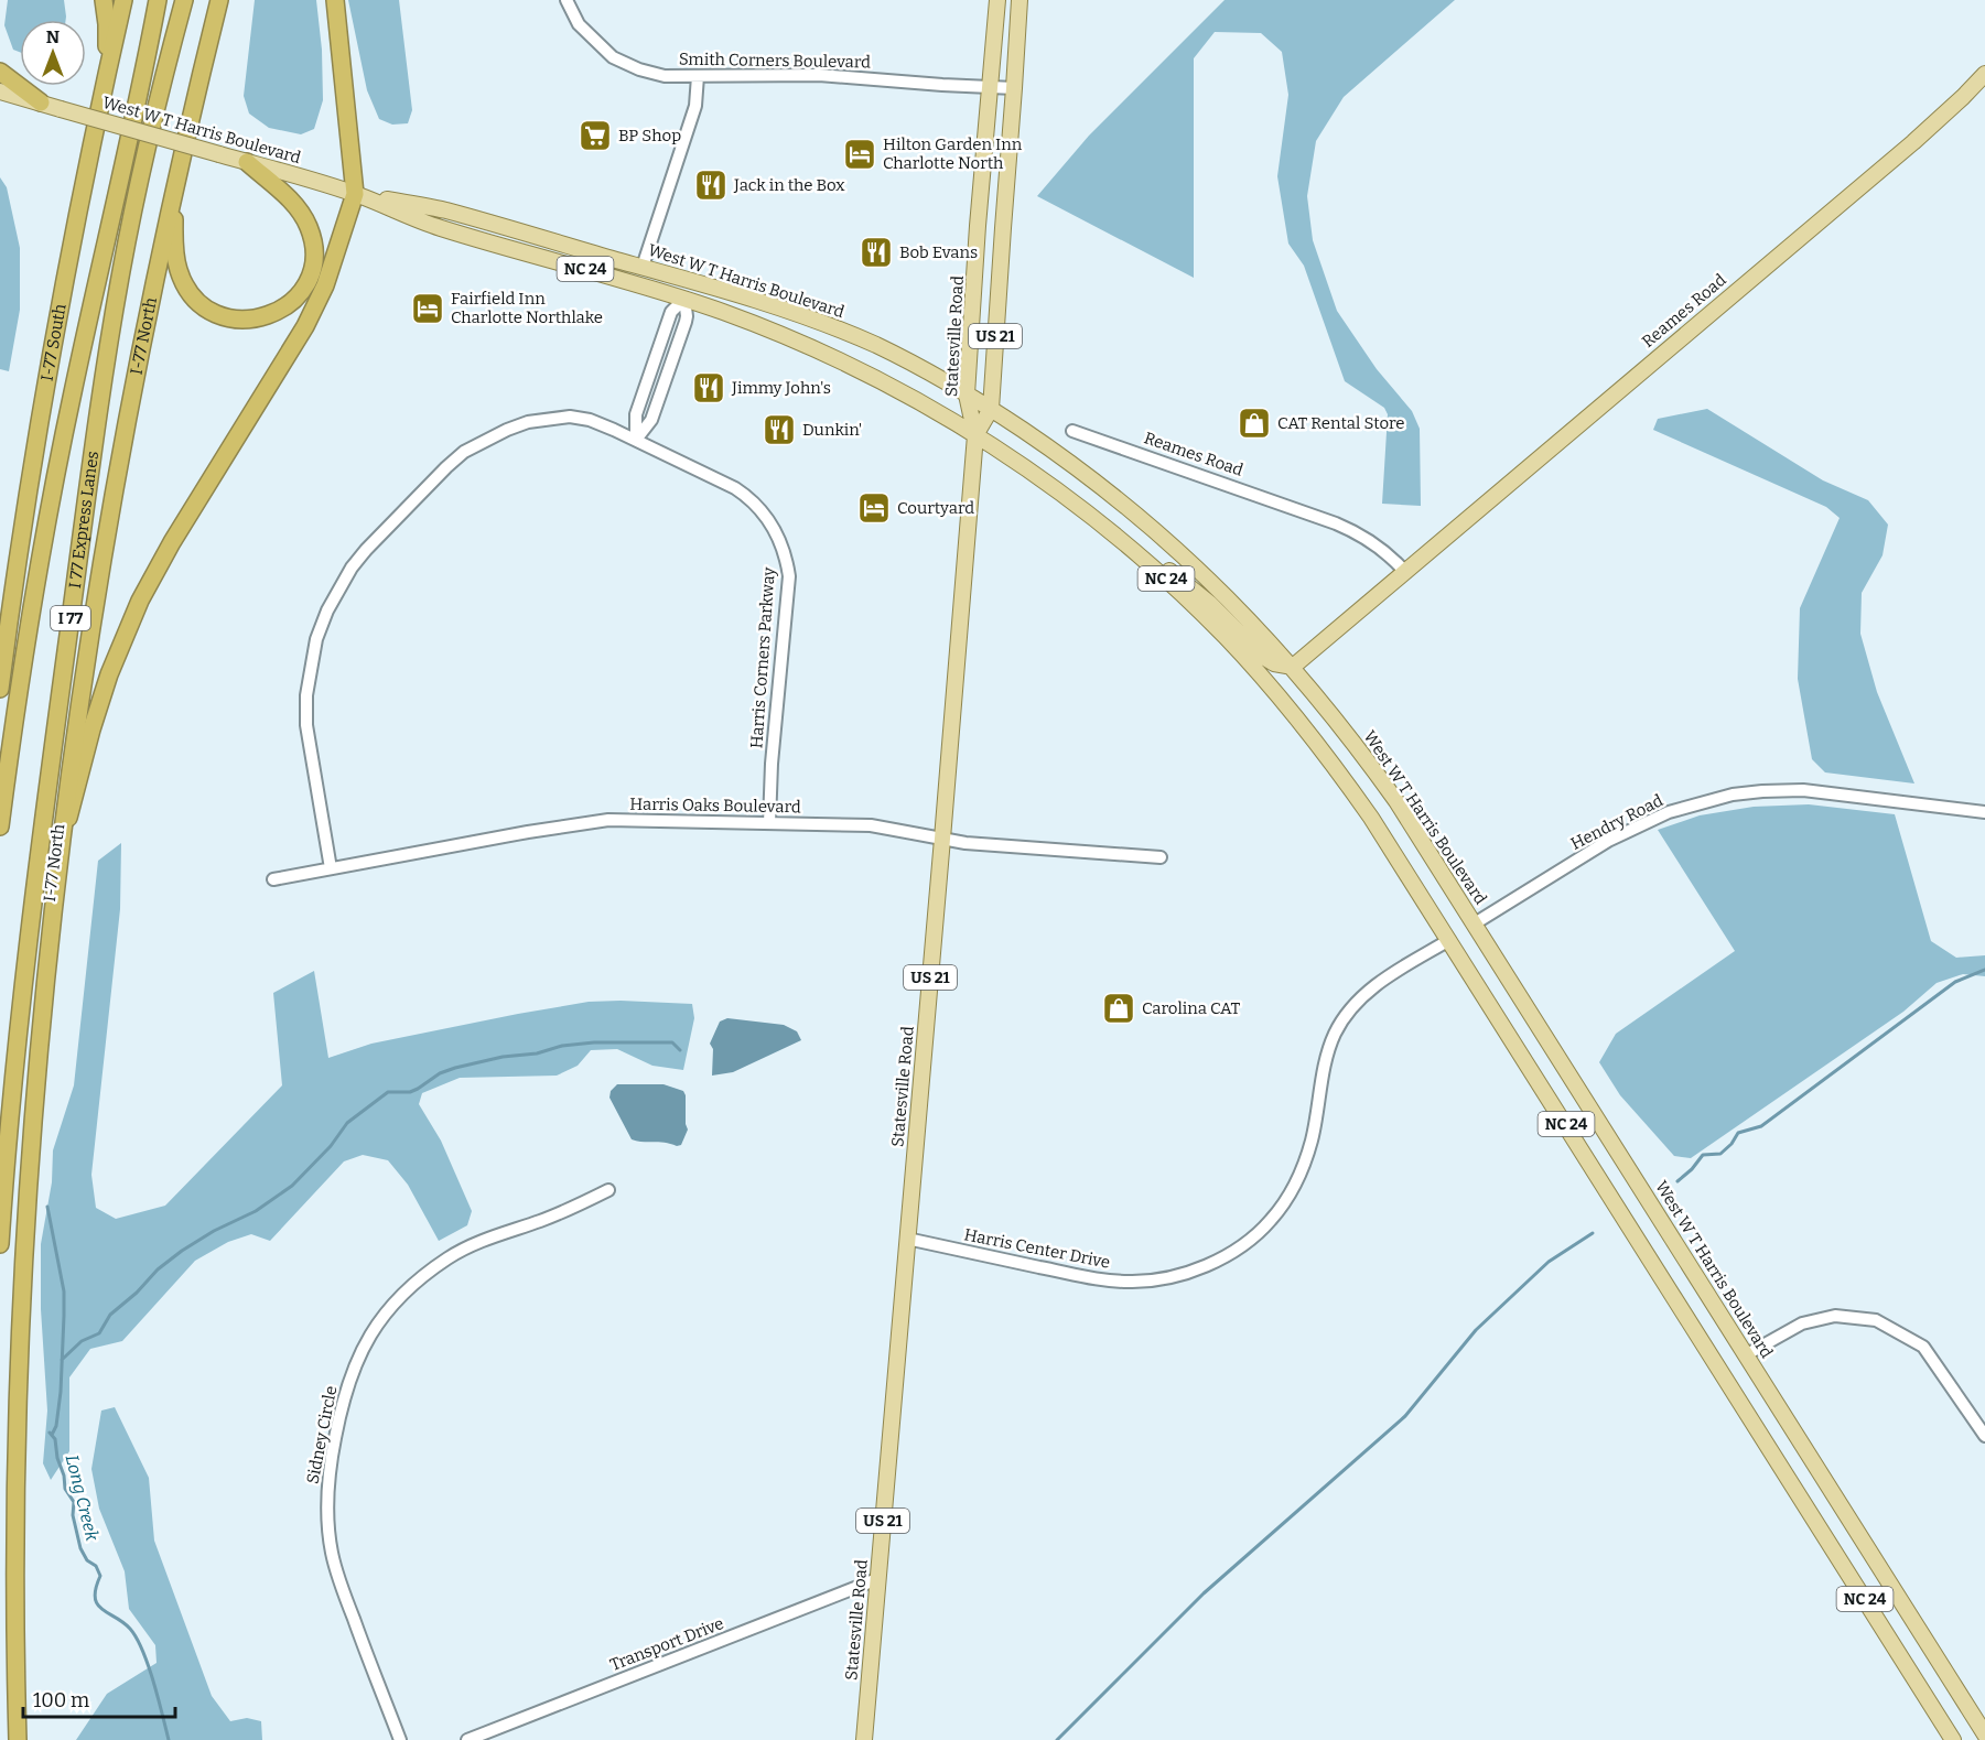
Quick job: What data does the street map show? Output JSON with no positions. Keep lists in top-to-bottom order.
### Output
{
  "streets": {
    "highway": [
      "I-77 North",
      "I-77 South",
      "I 77 Express Lanes",
      "I 77"
    ],
    "main road": [
      "West W T Harris Boulevard",
      "NC 24",
      "Reames Road",
      "Statesville Road",
      "US 21"
    ],
    "street": [
      "Smith Corners Boulevard",
      "Harris Corners Parkway",
      "Harris Oaks Boulevard",
      "Hendry Road",
      "Harris Center Drive",
      "Sidney Circle",
      "Transport Drive"
    ]
  },
  "crossings": [
    ["Smith Corners Boulevard", "Statesville Road"],
    ["West W T Harris Boulevard", "Reames Road"],
    ["West W T Harris Boulevard", "Statesville Road"],
    ["West W T Harris Boulevard", "Hendry Road"],
    ["West W T Harris Boulevard", "Harris Center Drive"],
    ["Statesville Road", "Harris Oaks Boulevard"],
    ["Statesville Road", "Harris Center Drive"],
    ["Statesville Road", "Transport Drive"],
    ["Harris Corners Parkway", "Harris Oaks Boulevard"]
  ],
  "water": ["Long Creek"],
  "places": {
    "supermarket": ["BP Shop"],
    "hotel": ["Hilton Garden Inn Charlotte North", "Fairfield Inn Charlotte Northlake", "Courtyard"],
    "restaurant": [
      "Jack in the Box",
      "Bob Evans",
      "Jimmy John's",
      "Dunkin'"
    ],
    "shop": ["CAT Rental Store", "Carolina CAT"]
  },
  "scale_bar": "100 m",
  "north": "top"
}
